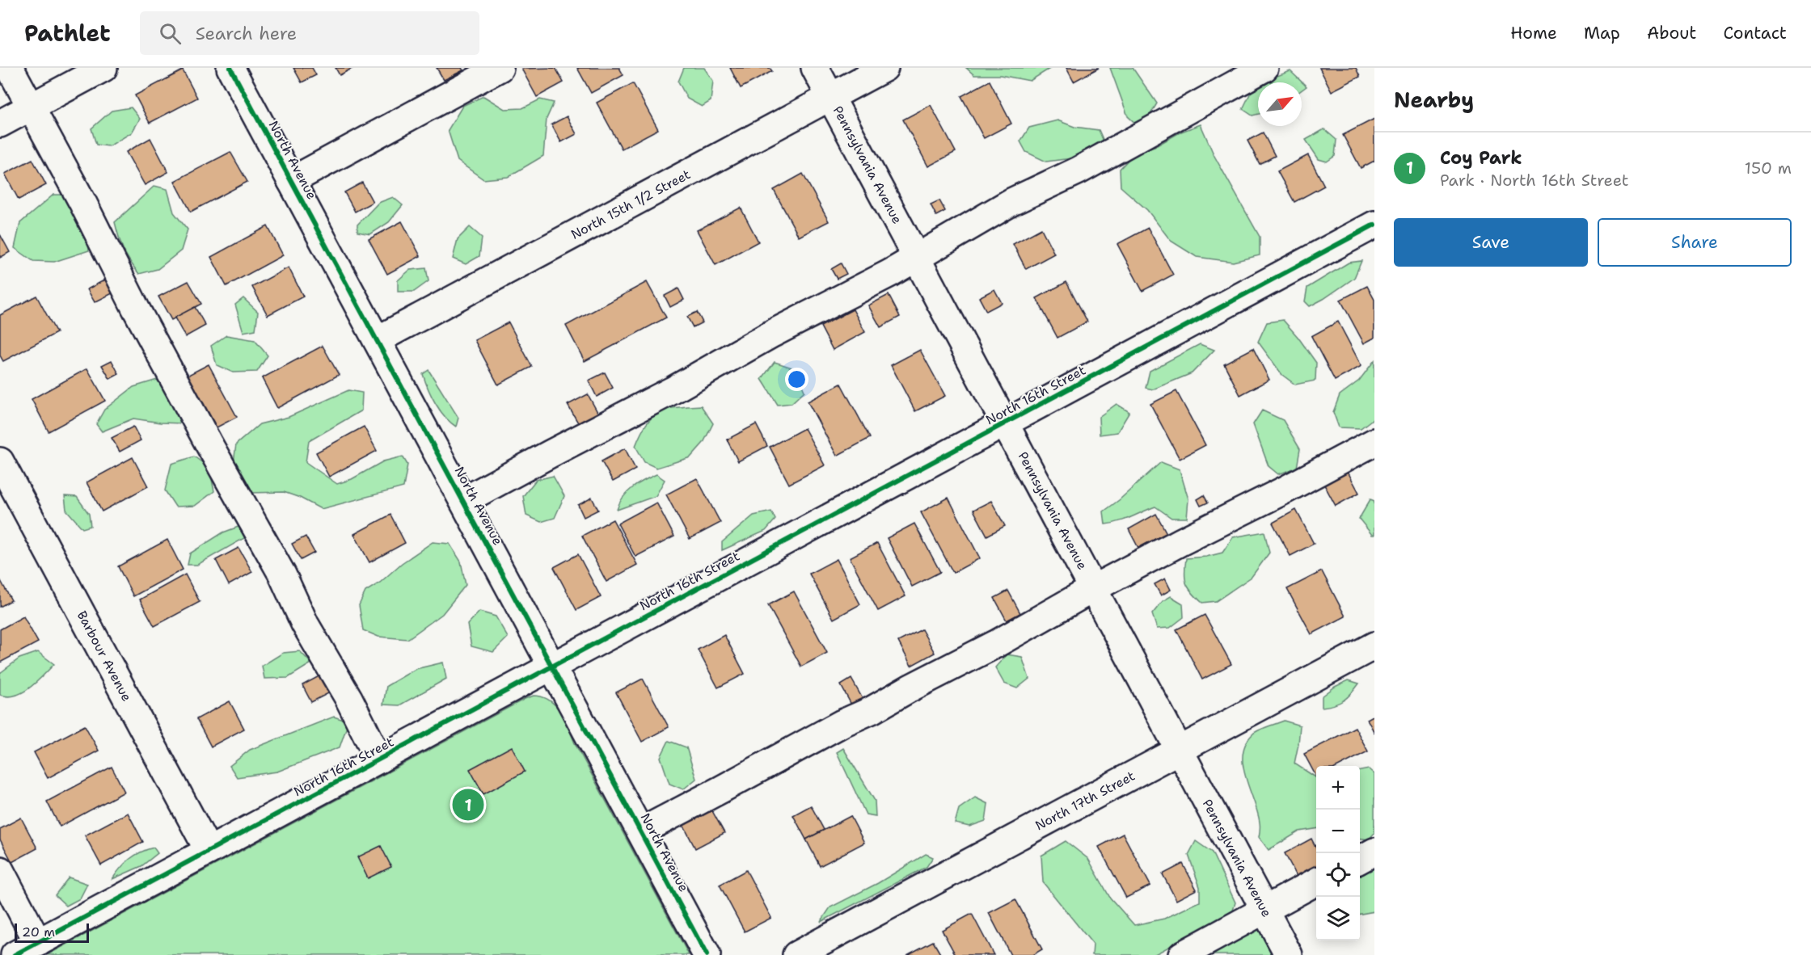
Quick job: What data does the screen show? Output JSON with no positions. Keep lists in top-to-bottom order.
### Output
{
  "streets": {
    "street": [
      "North Avenue",
      "Pennsylvania Avenue",
      "North 15th 1/2 Street",
      "North 16th Street",
      "Barbour Avenue",
      "North 17th Street"
    ]
  },
  "crossings": [
    ["North Avenue", "North 15th 1/2 Street"],
    ["North Avenue", "North 16th Street"],
    ["Pennsylvania Avenue", "North 15th 1/2 Street"],
    ["Pennsylvania Avenue", "North 16th Street"],
    ["Pennsylvania Avenue", "North 17th Street"],
    ["North 16th Street", "Barbour Avenue"]
  ],
  "scale_bar": "20 m",
  "north": "top right",
  "page": {
    "header": "Pathlet",
    "search": "Search here",
    "nav": [
      "Home",
      "Map",
      "About",
      "Contact"
    ],
    "heading": "Nearby",
    "list": [
      {
        "mark": "1",
        "name": "Coy Park",
        "note": "Park · North 16th Street",
        "value": "150 m"
      }
    ],
    "buttons": ["Save", "Share"],
    "map_buttons": ["+", "−"],
    "pins": "1",
    "scale": "20 m"
  }
}
